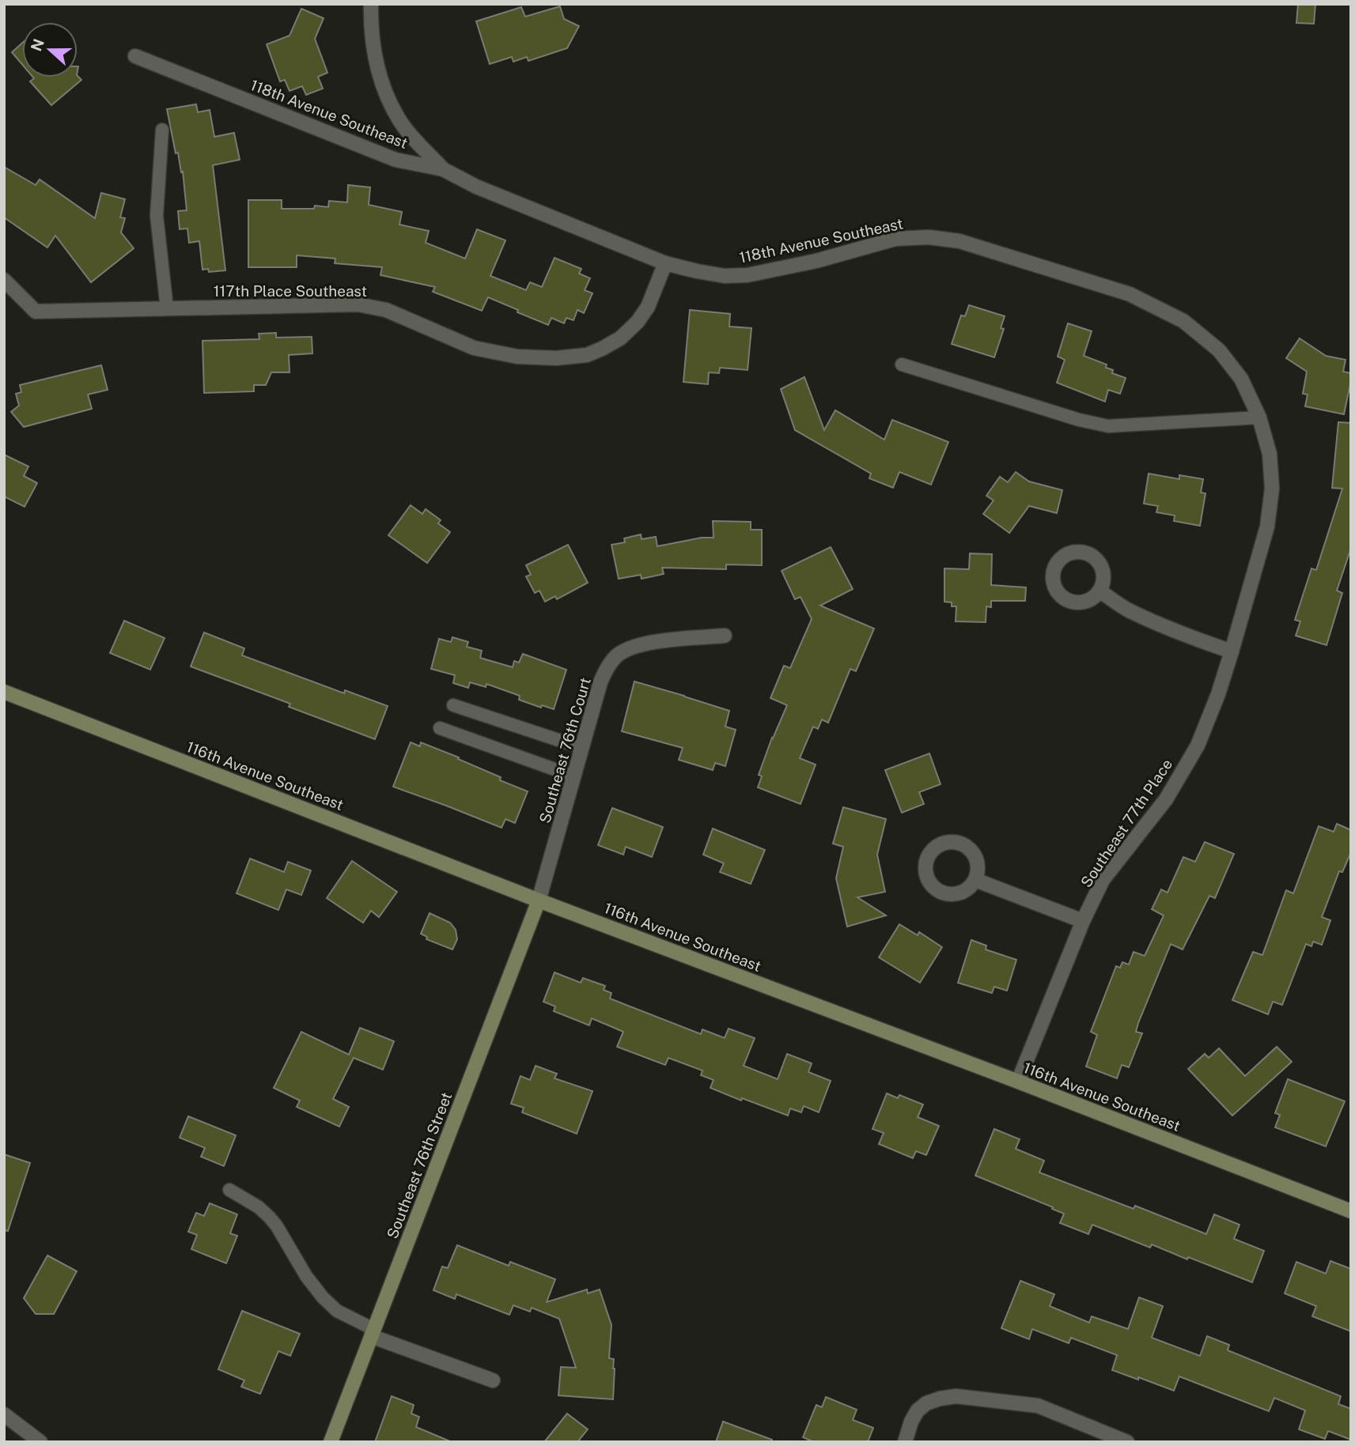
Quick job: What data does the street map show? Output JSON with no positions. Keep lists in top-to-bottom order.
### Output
{
  "streets": {
    "street": [
      "118th Avenue Southeast",
      "117th Place Southeast",
      "Southeast 76th Court",
      "116th Avenue Southeast",
      "Southeast 77th Place",
      "Southeast 76th Street"
    ]
  },
  "crossings": [
    ["118th Avenue Southeast", "117th Place Southeast"],
    ["118th Avenue Southeast", "Southeast 77th Place"],
    ["Southeast 76th Court", "116th Avenue Southeast"],
    ["Southeast 76th Court", "Southeast 76th Street"],
    ["116th Avenue Southeast", "Southeast 77th Place"],
    ["116th Avenue Southeast", "Southeast 76th Street"]
  ],
  "north": "left"
}
